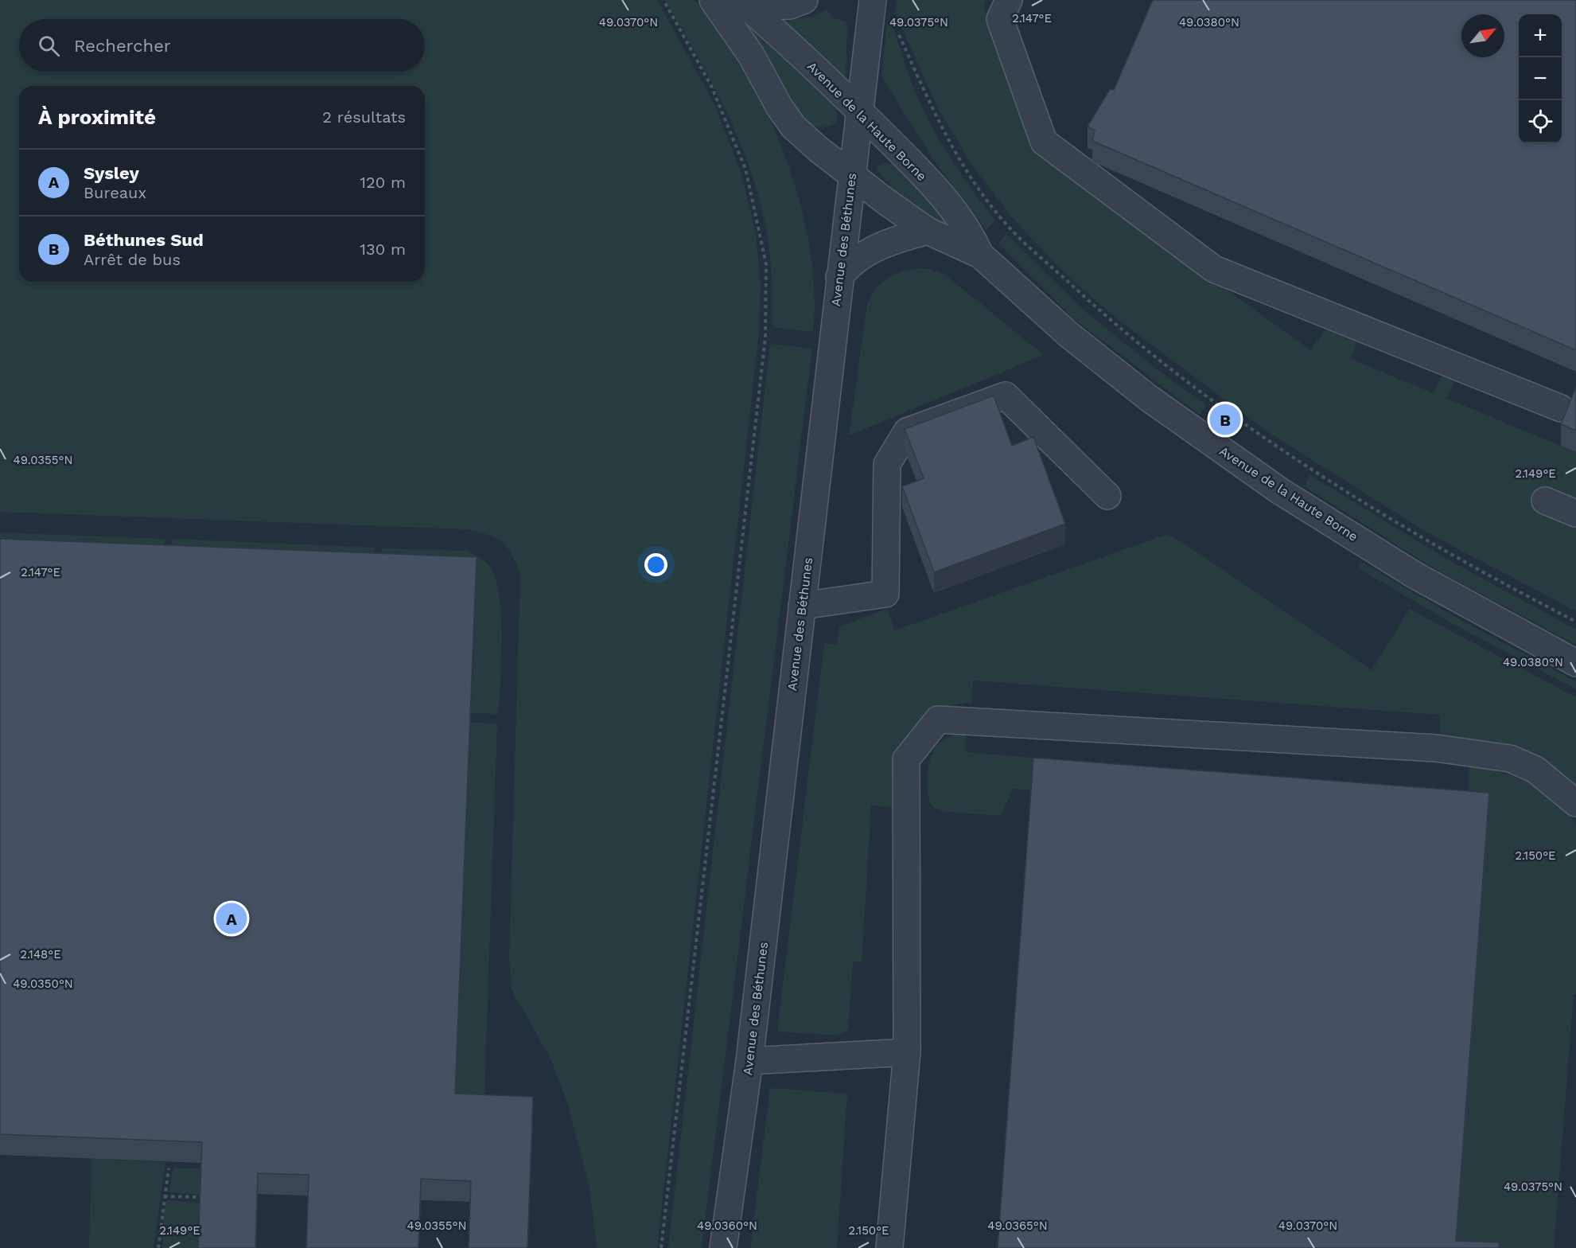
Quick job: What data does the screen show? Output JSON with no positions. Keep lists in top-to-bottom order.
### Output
{
  "streets": {
    "street": ["Avenue de la Haute Borne", "Avenue des Béthunes"]
  },
  "crossings": [
    ["Avenue de la Haute Borne", "Avenue des Béthunes"]
  ],
  "north": "top right",
  "page": {
    "map_buttons": ["+", "−"],
    "search": "Rechercher",
    "heading": ["À proximité", "2 résultats"],
    "list": [
      {
        "mark": "A",
        "name": "Sysley",
        "note": "Bureaux",
        "value": "120 m"
      },
      {
        "mark": "B",
        "name": "Béthunes Sud",
        "note": "Arrêt de bus",
        "value": "130 m"
      }
    ],
    "pins": ["B", "A"]
  },
  "coordinates": [
    "2.147°E",
    "49.0370°N",
    "49.0375°N",
    "49.0380°N",
    "49.0355°N",
    "2.149°E",
    "2.150°E",
    "2.148°E",
    "49.0350°N",
    "49.0360°N",
    "49.0365°N"
  ]
}
